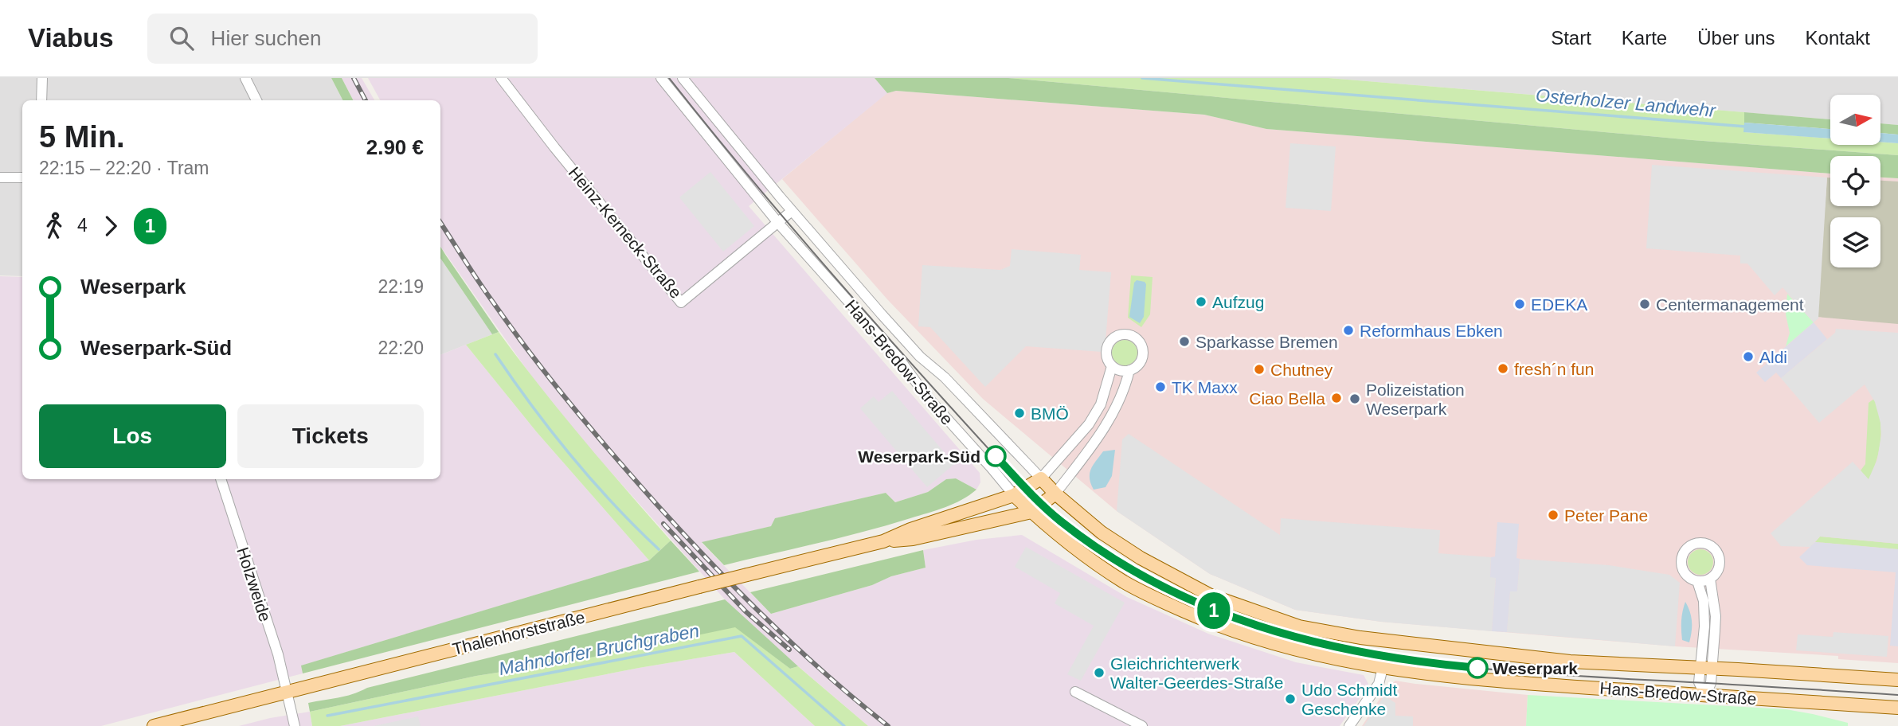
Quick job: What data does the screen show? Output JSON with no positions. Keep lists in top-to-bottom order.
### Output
{
  "streets": {
    "main road": ["Hans-Bredow-Straße", "Thalenhorststraße"],
    "street": ["Heinz-Kerneck-Straße", "Holzweide"]
  },
  "crossings": [
    ["Heinz-Kerneck-Straße", "Hans-Bredow-Straße"],
    ["Hans-Bredow-Straße", "Thalenhorststraße"],
    ["Holzweide", "Thalenhorststraße"]
  ],
  "water": ["Osterholzer Landwehr", "Mahndorfer Bruchgraben"],
  "places": [
    "Aufzug",
    "EDEKA",
    "Centermanagement",
    "Reformhaus Ebken",
    "Sparkasse Bremen",
    "Aldi",
    "fresh´n fun",
    "Chutney",
    "TK Maxx",
    "Ciao Bella",
    "Polizeistation Weserpark",
    "BMÖ",
    "Weserpark-Süd",
    "Peter Pane",
    "Weserpark",
    "Gleichrichterwerk Walter-Geerdes-Straße",
    "Udo Schmidt Geschenke"
  ],
  "lines": ["tram line 1"],
  "north": "right",
  "page": {
    "header": "Viabus",
    "search": "Hier suchen",
    "nav": [
      "Start",
      "Karte",
      "Über uns",
      "Kontakt"
    ],
    "on_map": "1",
    "heading": ["5 Min.", "22:15 – 22:20 · Tram", "2.90 €"],
    "legs": ["4", "1"],
    "list": [
      {
        "name": "Weserpark",
        "value": "22:19"
      },
      {
        "name": "Weserpark-Süd",
        "value": "22:20"
      }
    ],
    "buttons": ["Los", "Tickets"]
  }
}
